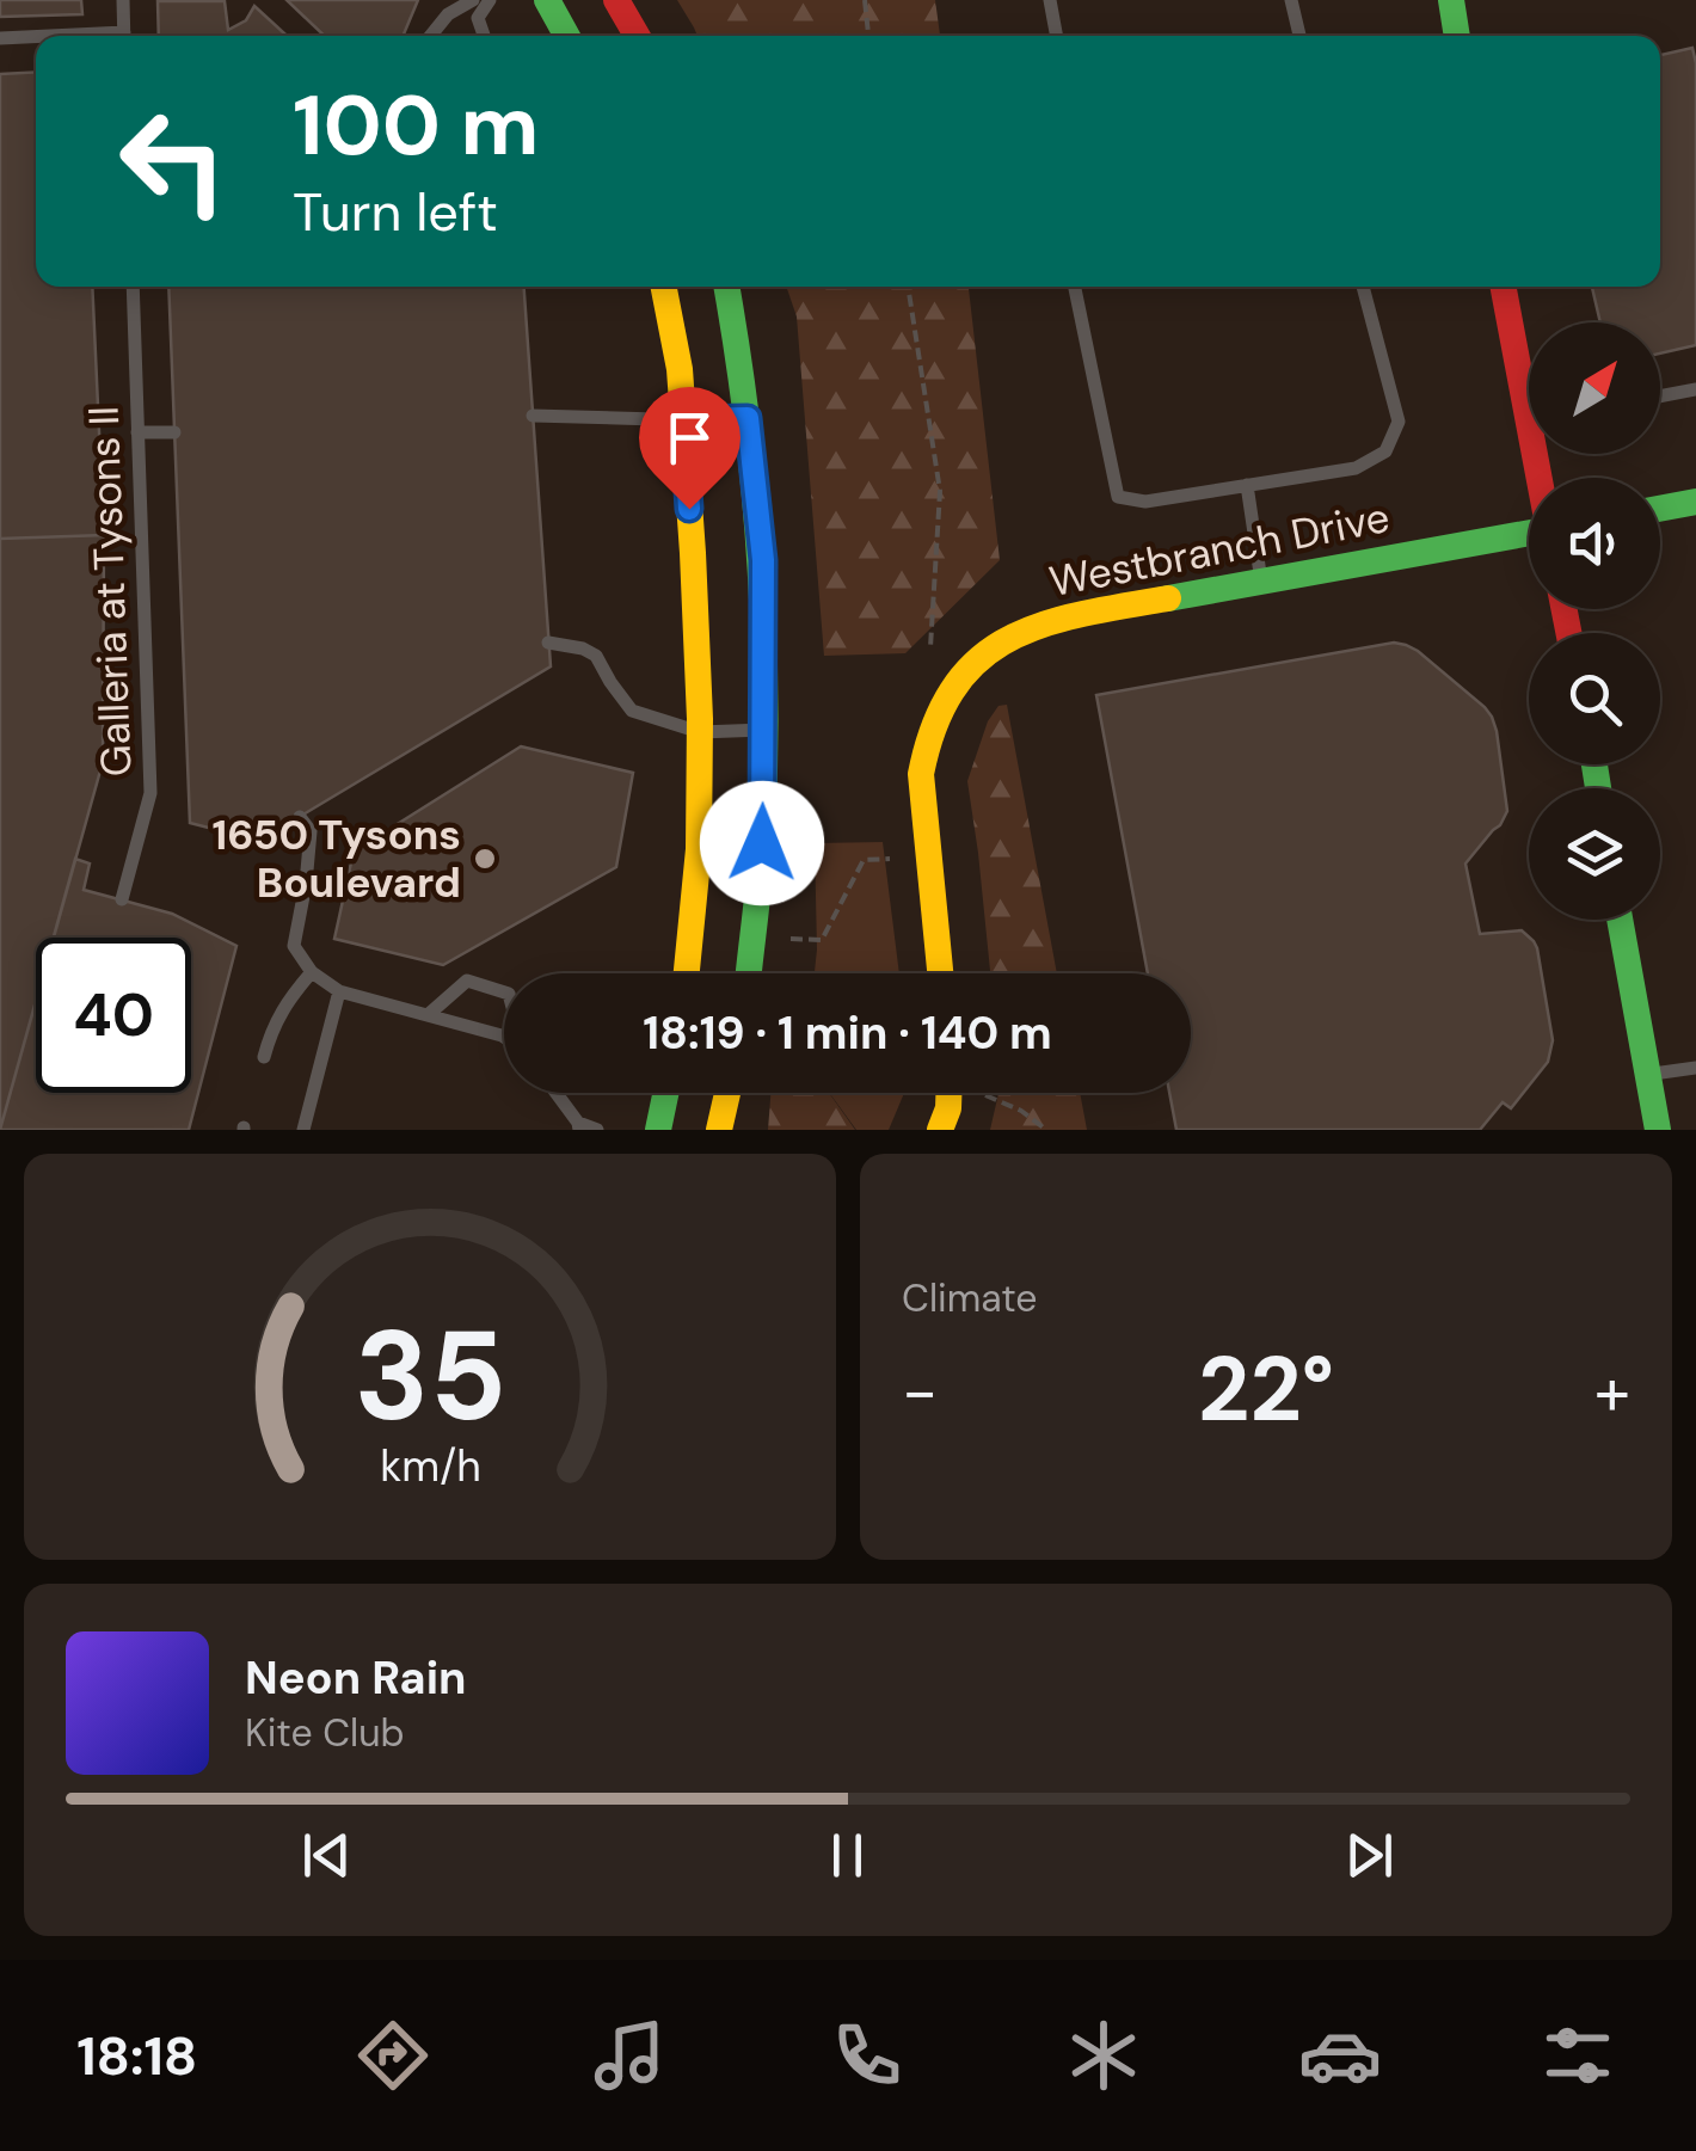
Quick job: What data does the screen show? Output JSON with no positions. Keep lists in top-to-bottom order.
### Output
{
  "streets": {
    "street": ["Westbranch Drive"],
    "lane": ["Galleria at Tysons II"]
  },
  "places": ["1650 Tysons Boulevard"],
  "north": "top right",
  "page": {
    "turn": ["100 m", "Turn left"],
    "limit": "40",
    "trip": "18:19 · 1 min · 140 m",
    "tile": "Climate",
    "heat": ["−", "22°", "+"],
    "song": ["Neon Rain", "Kite Club"],
    "tabs": "18:18",
    "gauge": ["35", "km/h"]
  }
}
